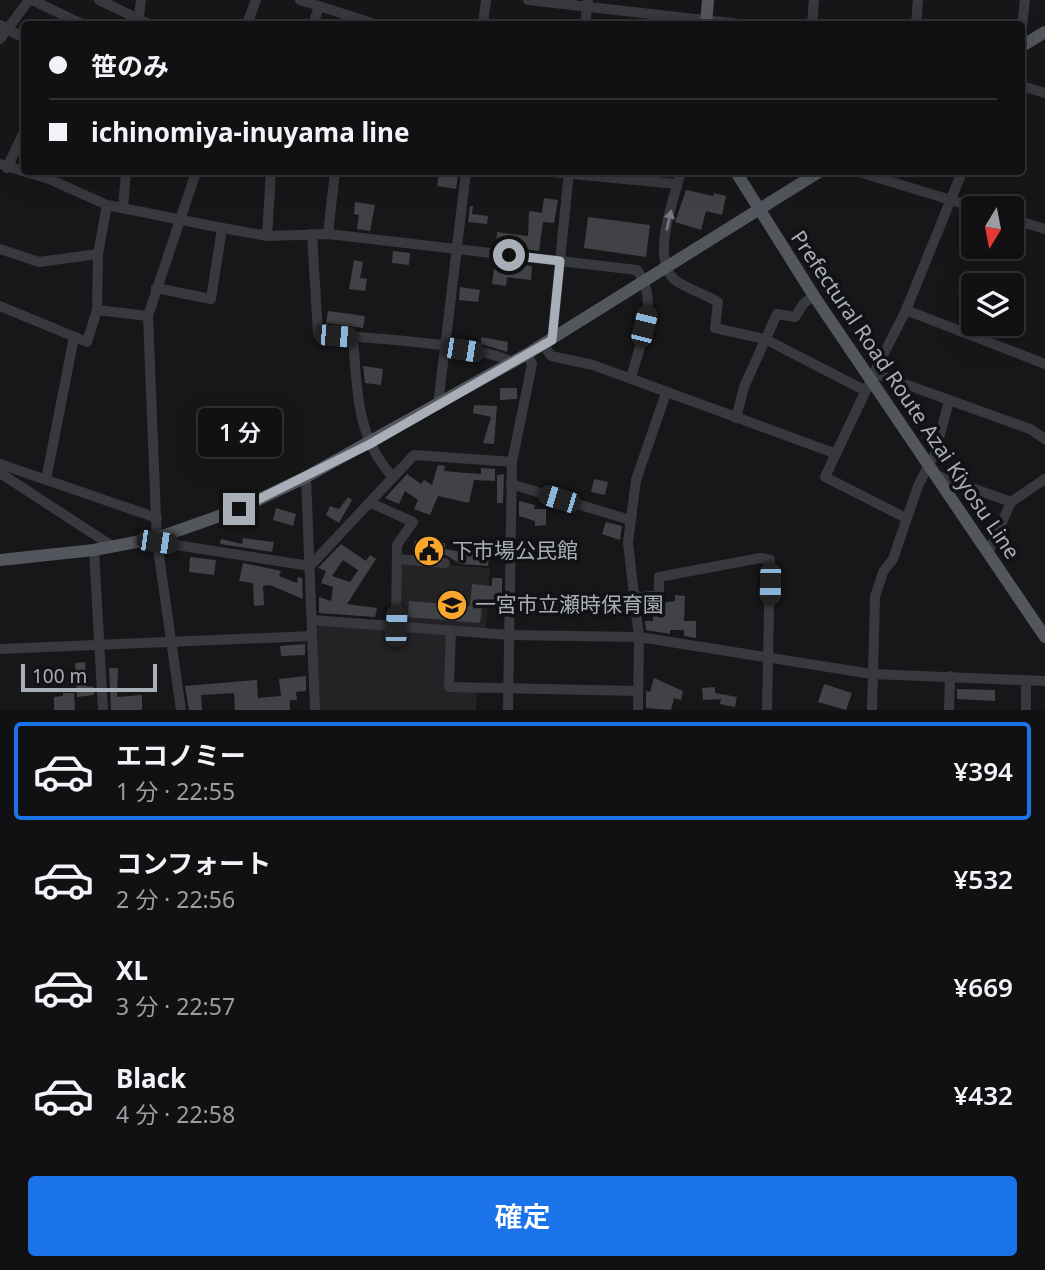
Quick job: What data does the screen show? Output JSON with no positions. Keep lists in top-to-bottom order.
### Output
{
  "streets": {
    "main road": ["Prefectural Road Route Azai Kiyosu Line"]
  },
  "places": {
    "public building": ["下市場公民館"],
    "school or university": ["一宮市立瀬時保育園"]
  },
  "scale_bar": "100 m",
  "north": "bottom",
  "page": {
    "banner": ["笹のみ", "ichinomiya-inuyama line"],
    "bubble": "1 分",
    "scale": "100 m",
    "list": [
      {
        "name": "エコノミー",
        "note": "1 分 · 22:55",
        "value": "¥394"
      },
      {
        "name": "コンフォート",
        "note": "2 分 · 22:56",
        "value": "¥532"
      },
      {
        "name": "XL",
        "note": "3 分 · 22:57",
        "value": "¥669"
      },
      {
        "name": "Black",
        "note": "4 分 · 22:58",
        "value": "¥432"
      }
    ],
    "buttons": "確定"
  }
}
